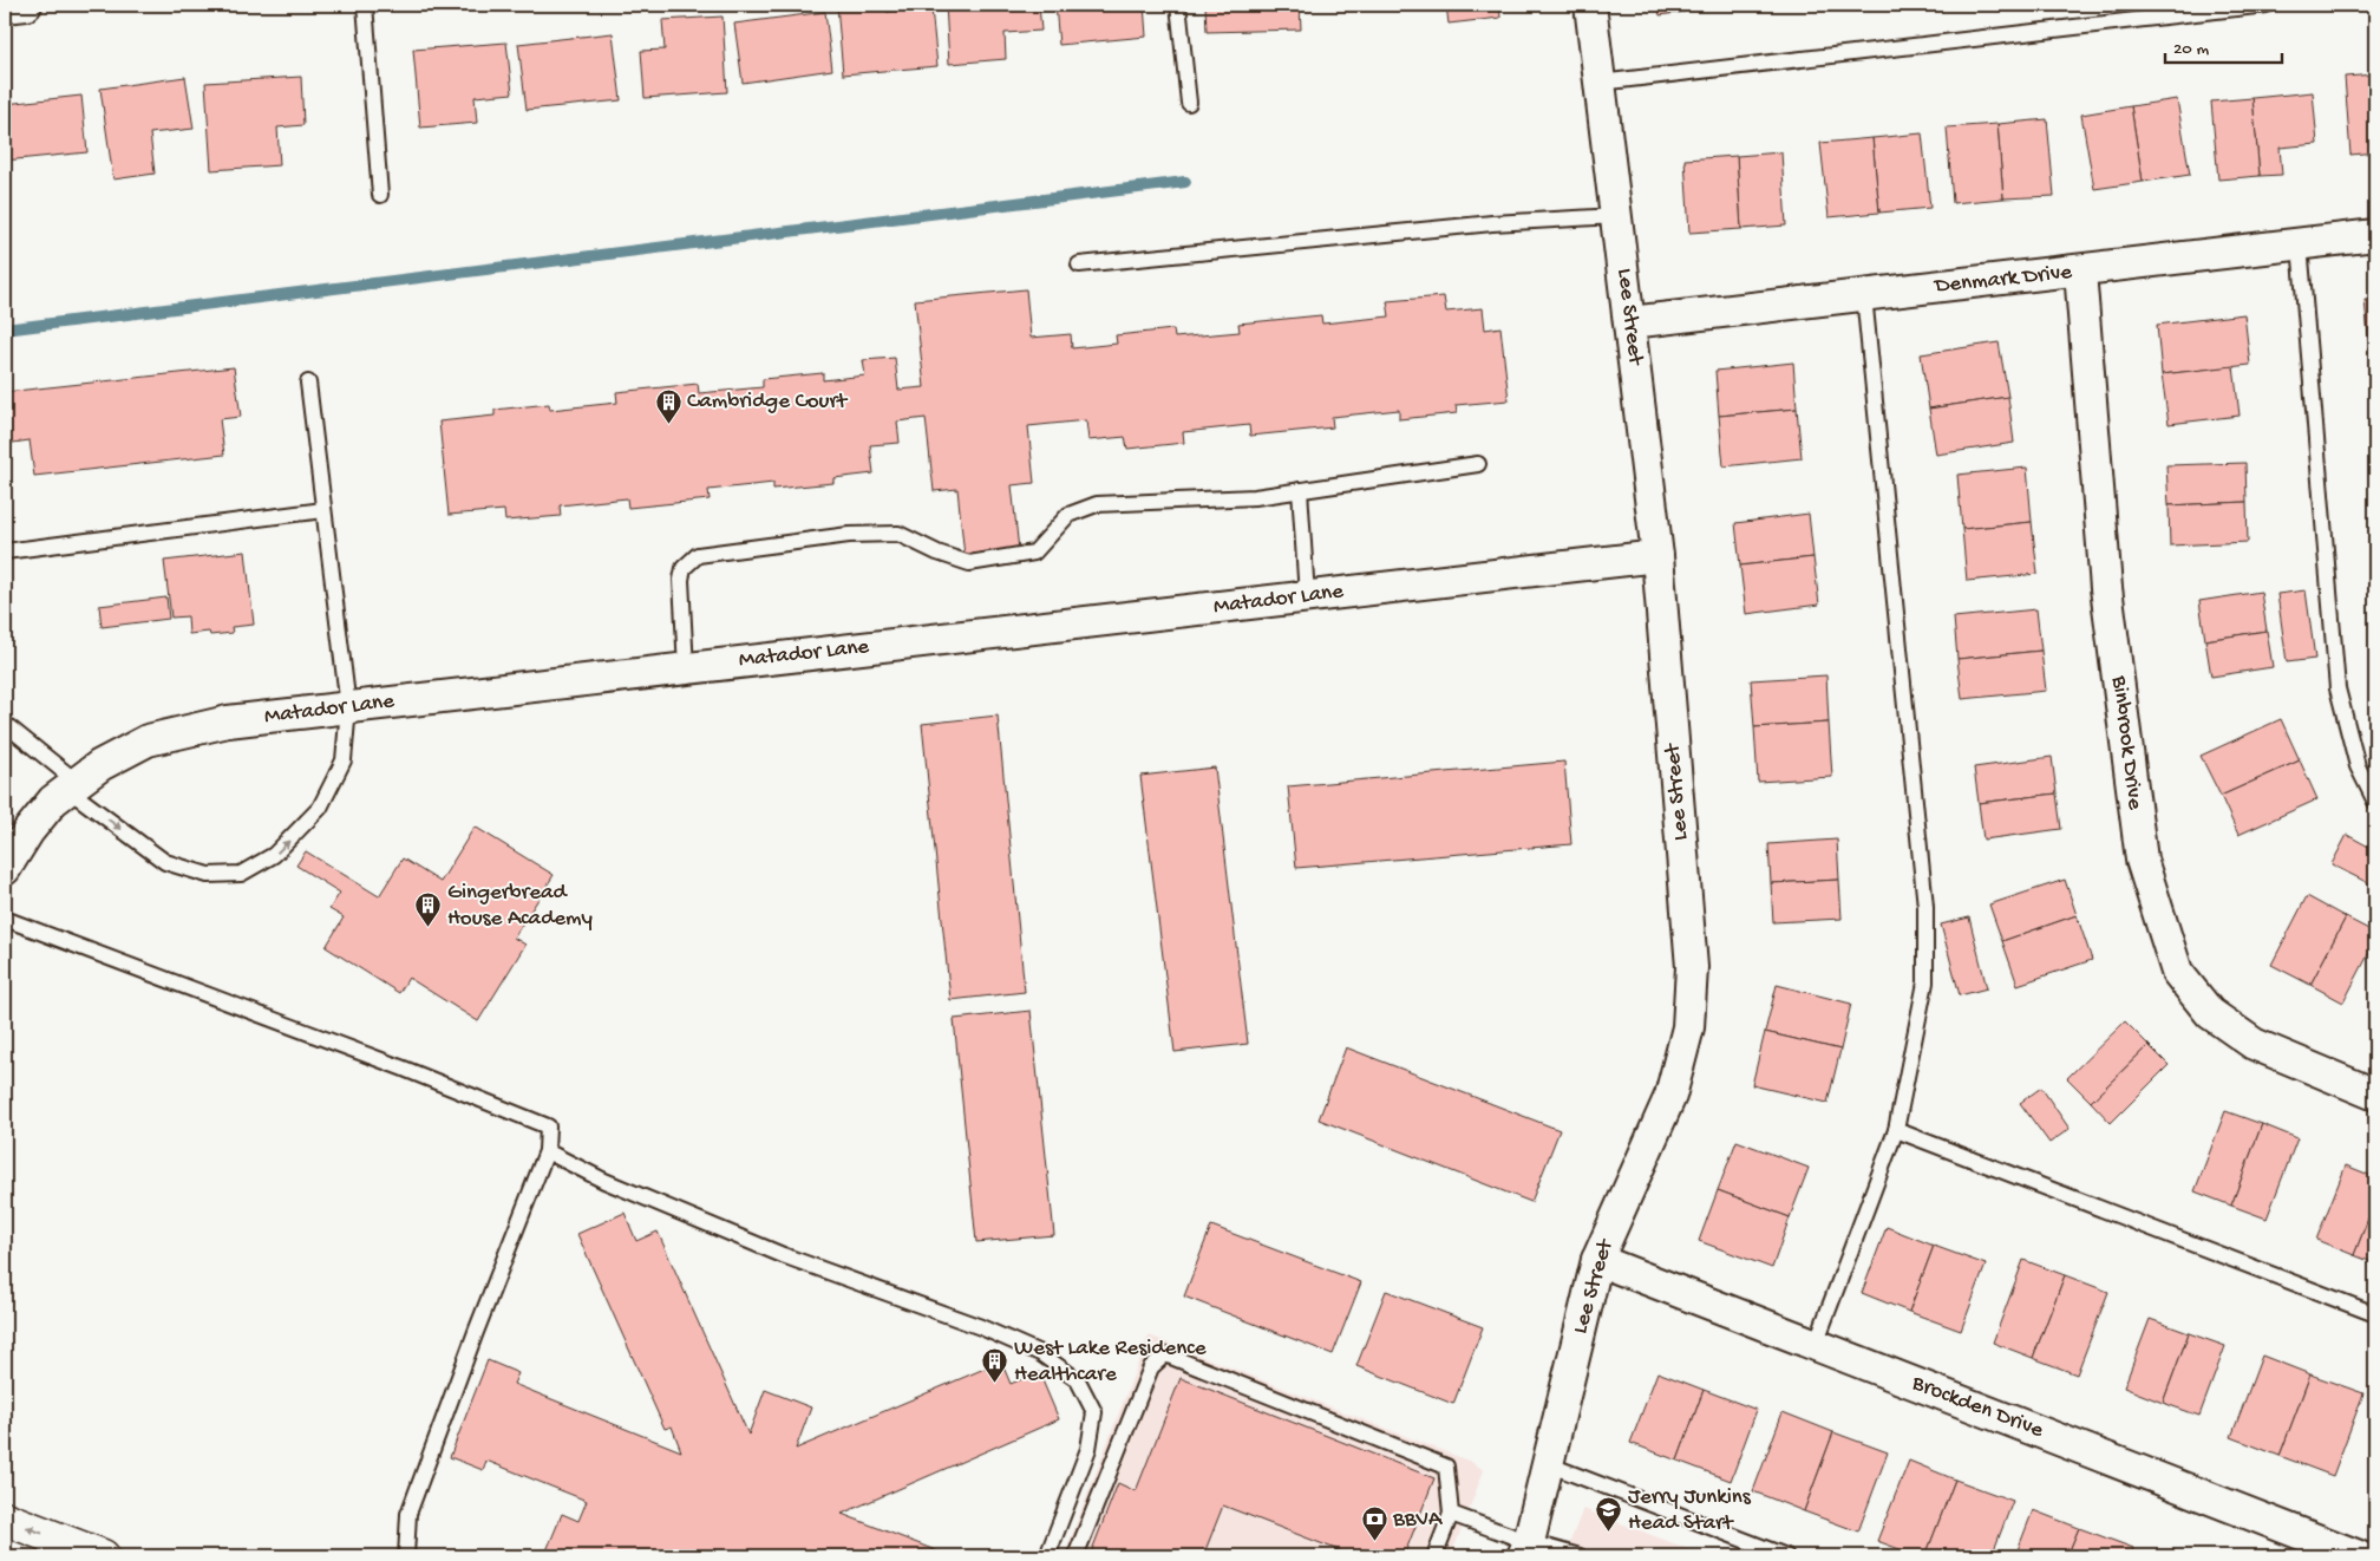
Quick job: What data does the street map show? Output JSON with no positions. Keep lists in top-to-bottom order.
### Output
{
  "streets": {
    "street": [
      "Denmark Drive",
      "Lee Street",
      "Matador Lane",
      "Binbrook Drive",
      "Brockden Drive"
    ]
  },
  "crossings": [
    ["Denmark Drive", "Lee Street"],
    ["Denmark Drive", "Binbrook Drive"],
    ["Lee Street", "Matador Lane"],
    ["Lee Street", "Brockden Drive"]
  ],
  "places": {
    "building": ["Cambridge Court", "Gingerbread House Academy", "West Lake Residence Healthcare"],
    "school or university": ["Jerry Junkins Head Start"],
    "bank": ["BBVA"]
  },
  "scale_bar": "20 m"
}
